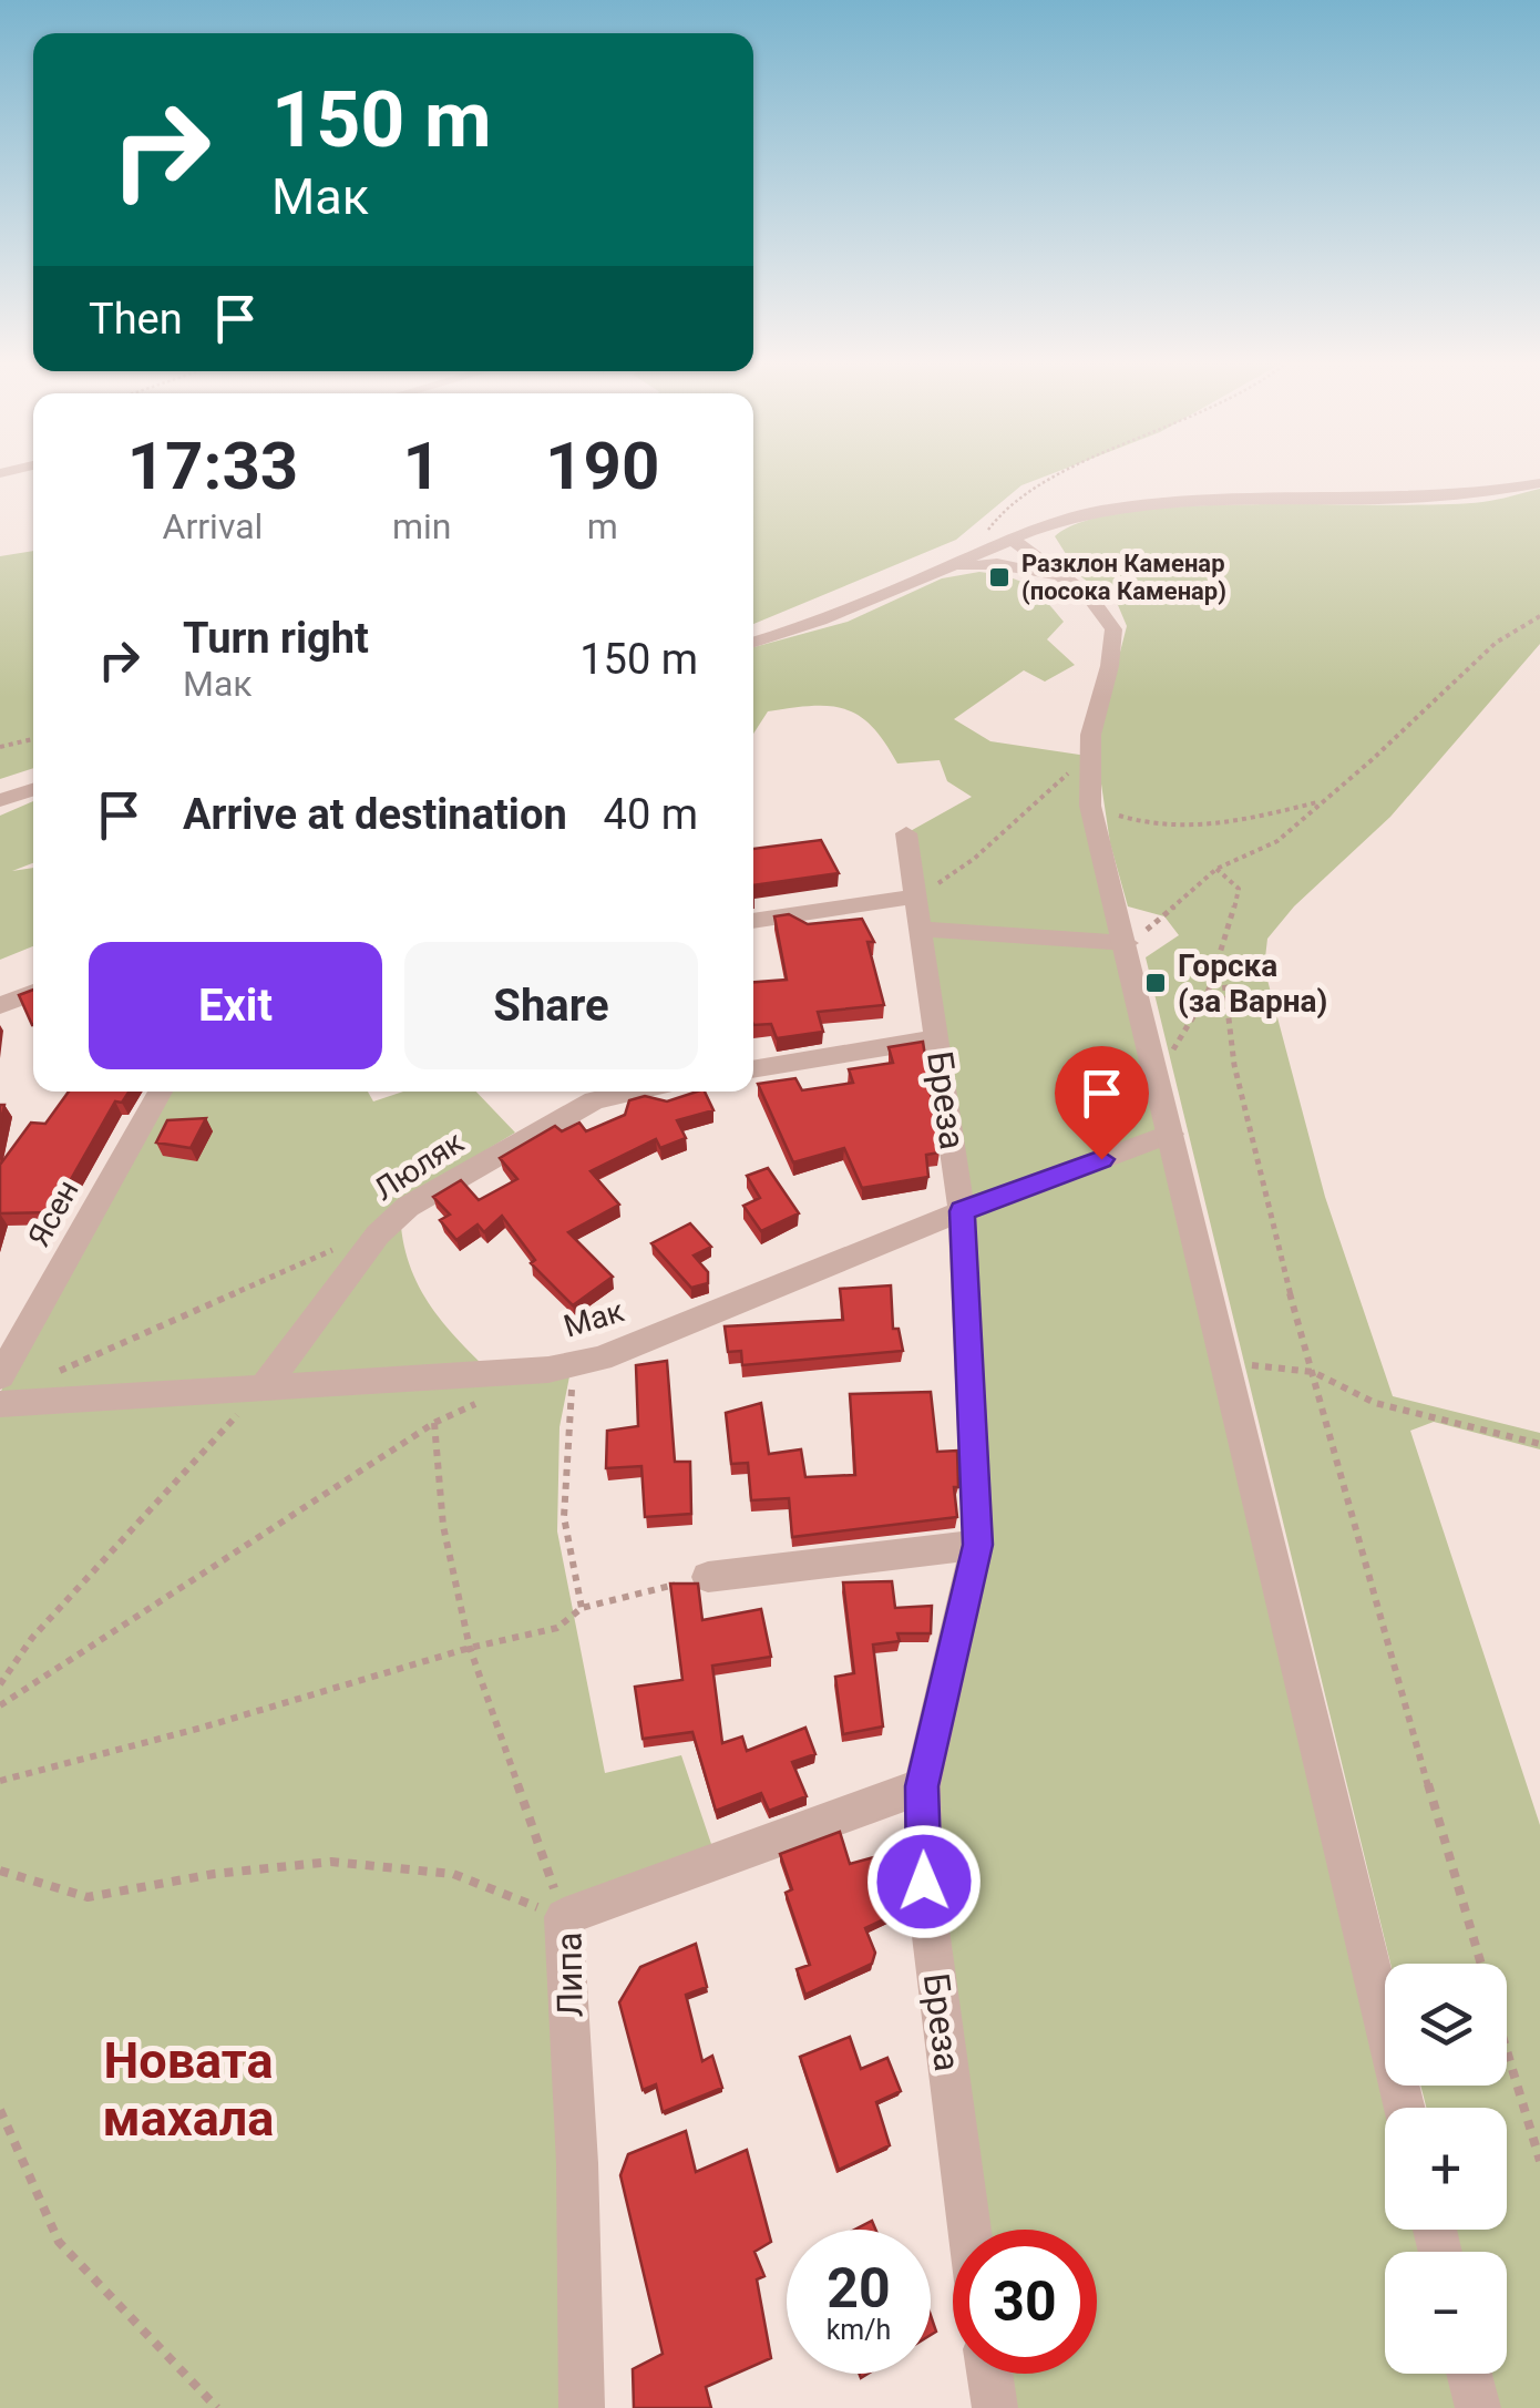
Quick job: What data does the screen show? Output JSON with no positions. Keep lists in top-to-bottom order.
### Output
{
  "streets": {
    "street": [
      "Бреза",
      "Люляк",
      "Ясен",
      "Мак",
      "Липа"
    ]
  },
  "crossings": [
    ["Бреза", "Мак"],
    ["Бреза", "Липа"],
    ["Люляк", "Мак"]
  ],
  "districts": ["Новата махала"],
  "places": {
    "transit": ["Разклон Каменар (посока Каменар)", "Горска (за Варна)"]
  },
  "page": {
    "turn": ["150 m", "Мак"],
    "then": "Then",
    "eta": [
      "17:33",
      "Arrival",
      "1",
      "min",
      "190",
      "m"
    ],
    "list": [
      {
        "name": "Turn right",
        "note": "Мак",
        "value": "150 m"
      },
      {
        "name": "Arrive at destination",
        "value": "40 m"
      }
    ],
    "buttons": ["Exit", "Share"],
    "map_buttons": ["+", "−"],
    "speed": "20 km/h",
    "limit": "30"
  }
}
